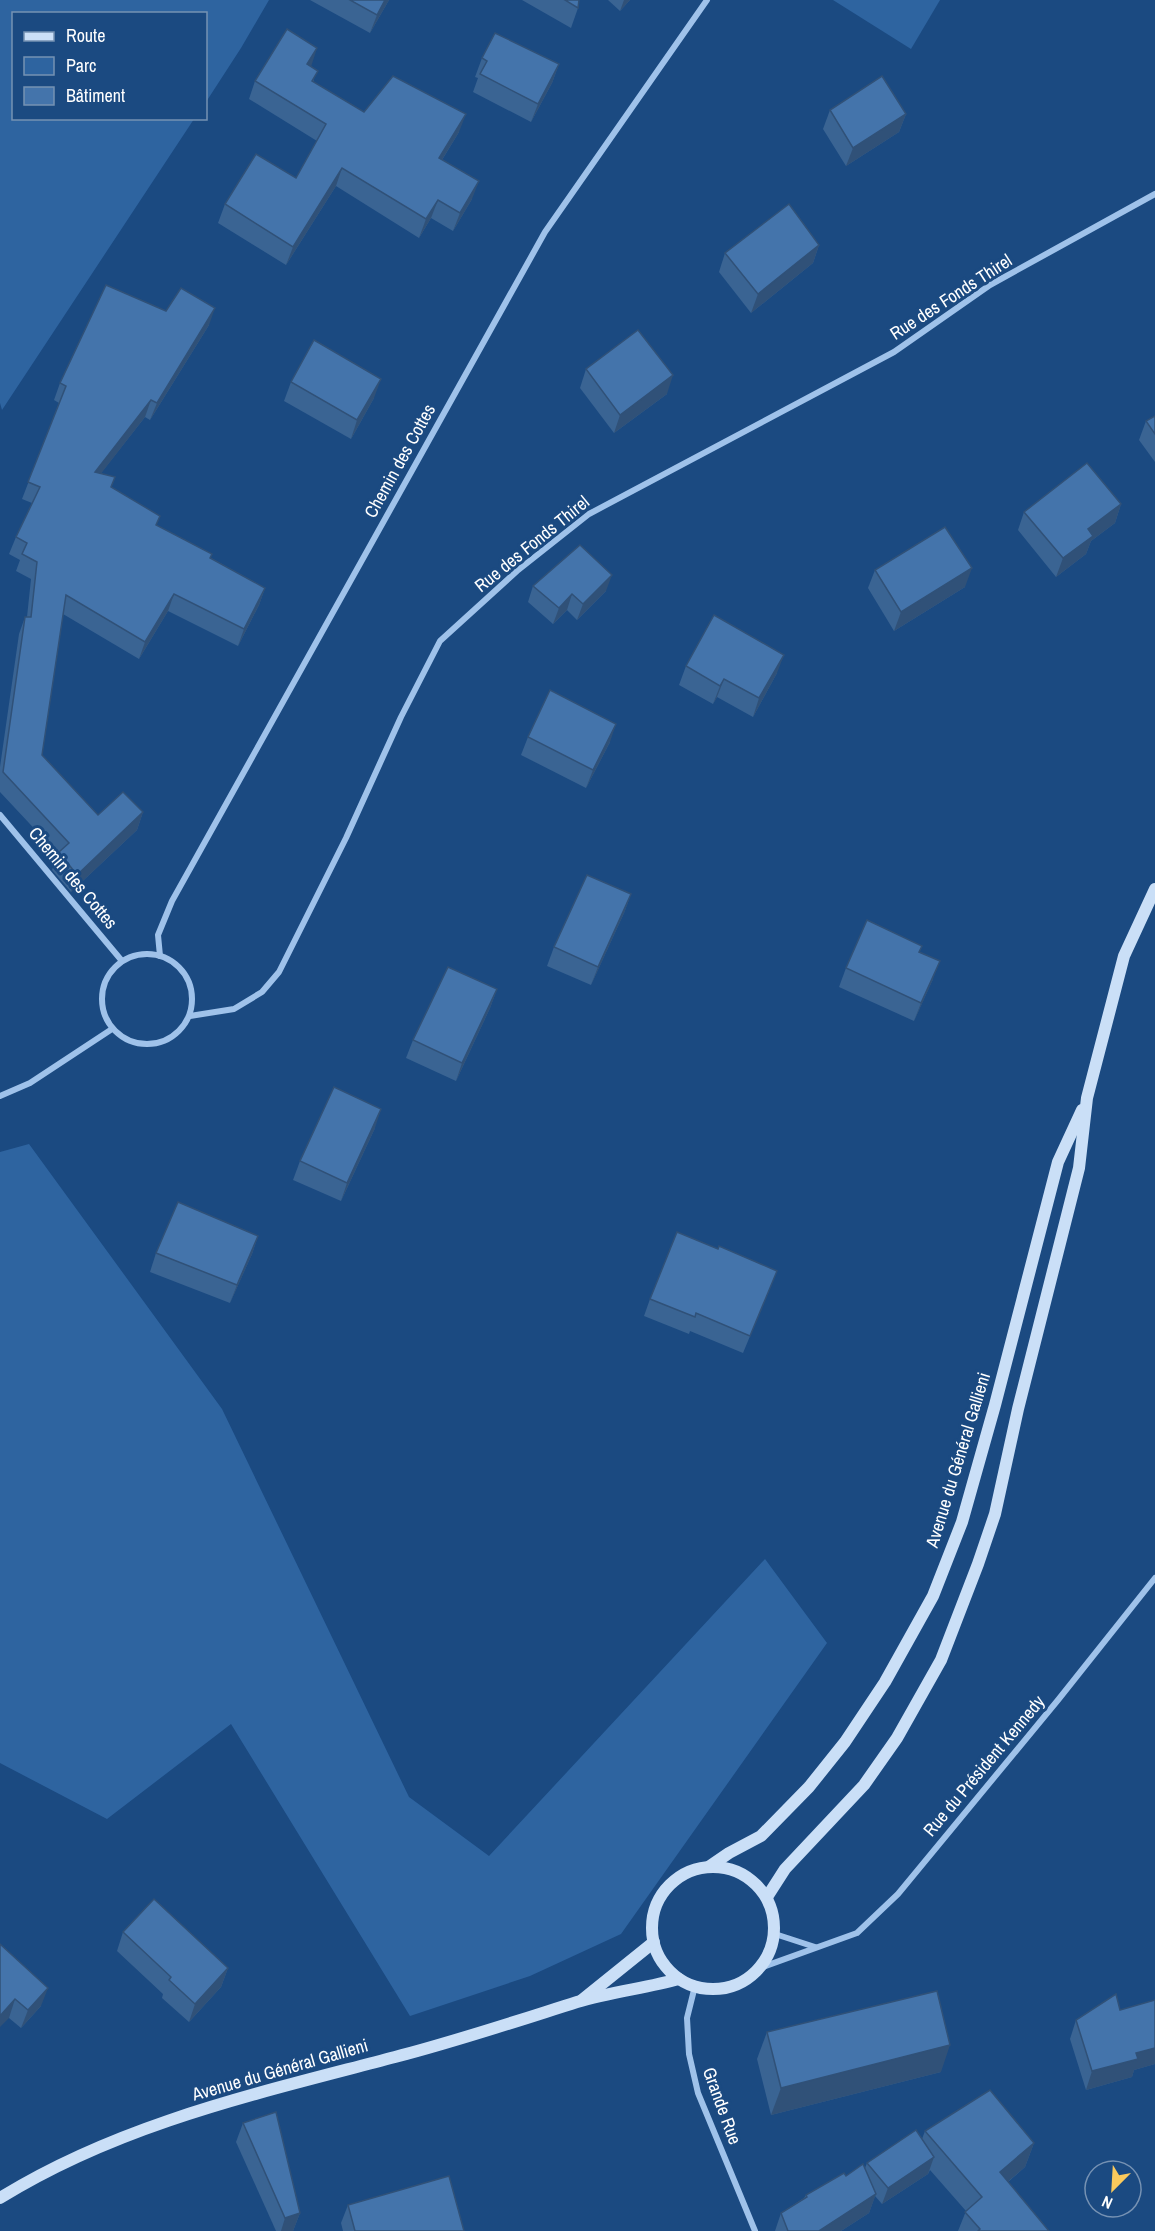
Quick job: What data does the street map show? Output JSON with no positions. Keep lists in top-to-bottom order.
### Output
{
  "streets": {
    "street": [
      "Rue des Fonds Thirel",
      "Chemin des Cottes",
      "Avenue du Général Gallieni",
      "Rue du Président Kennedy",
      "Grande Rue"
    ]
  },
  "crossings": [
    ["Rue des Fonds Thirel", "Chemin des Cottes"],
    ["Avenue du Général Gallieni", "Rue du Président Kennedy"],
    ["Avenue du Général Gallieni", "Grande Rue"],
    ["Rue du Président Kennedy", "Grande Rue"]
  ],
  "legend": ["Route", "Parc", "Bâtiment"],
  "north": "bottom left"
}
